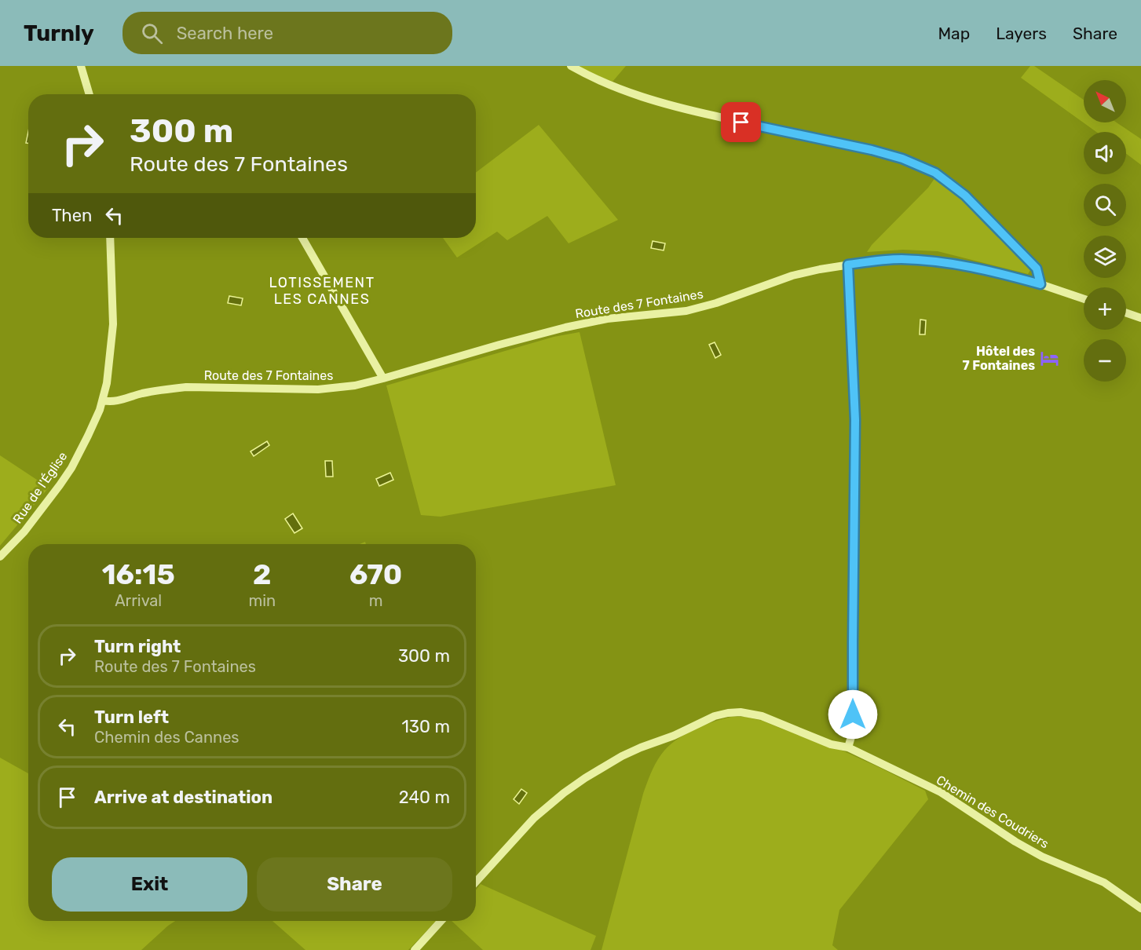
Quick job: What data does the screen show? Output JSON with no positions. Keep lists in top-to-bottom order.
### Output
{
  "streets": {
    "street": ["Route des 7 Fontaines", "Rue de l'Église", "Chemin des Coudriers"]
  },
  "crossings": [
    ["Route des 7 Fontaines", "Rue de l'Église"]
  ],
  "districts": ["LOTISSEMENT LES CANNES"],
  "places": {
    "hotel": ["Hôtel des 7 Fontaines"]
  },
  "north": "top left",
  "page": {
    "header": "Turnly",
    "search": "Search here",
    "nav": ["Map", "Layers", "Share"],
    "map_buttons": ["+", "−"],
    "turn": ["300 m", "Route des 7 Fontaines"],
    "then": "Then",
    "eta": [
      "16:15",
      "Arrival",
      "2",
      "min",
      "670",
      "m"
    ],
    "list": [
      {
        "name": "Turn right",
        "note": "Route des 7 Fontaines",
        "value": "300 m"
      },
      {
        "name": "Turn left",
        "note": "Chemin des Cannes",
        "value": "130 m"
      },
      {
        "name": "Arrive at destination",
        "value": "240 m"
      }
    ],
    "buttons": ["Exit", "Share"]
  }
}
